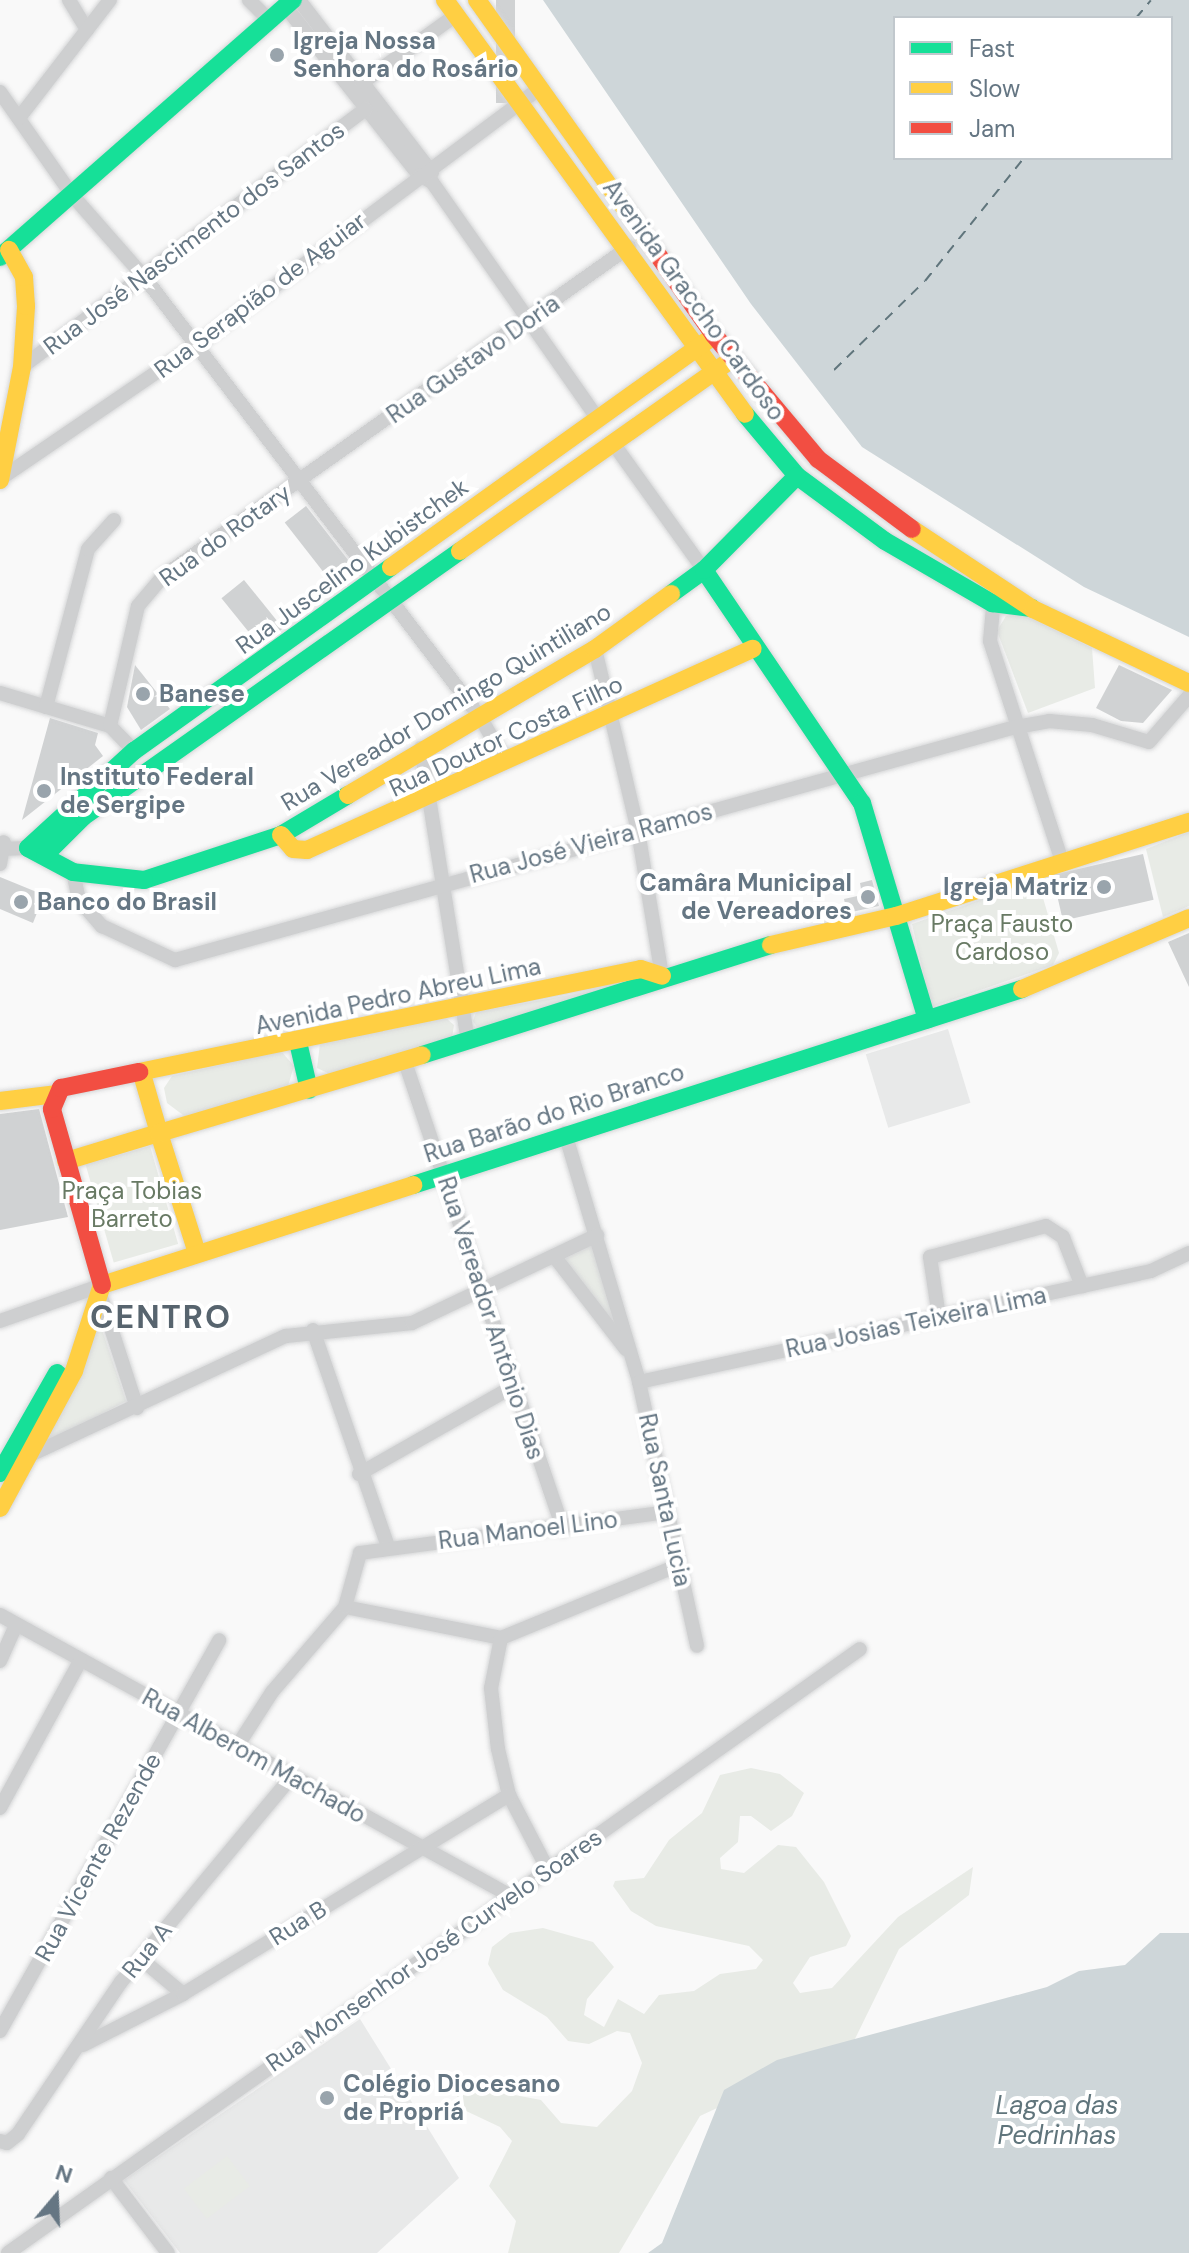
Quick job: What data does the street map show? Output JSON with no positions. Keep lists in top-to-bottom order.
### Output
{
  "streets": {
    "main road": [
      "Avenida Graccho Cardoso",
      "Rua Juscelino Kubistchek",
      "Rua Vereador Domingo Quintiliano",
      "Rua Doutor Costa Filho",
      "Avenida Pedro Abreu Lima",
      "Rua Barão do Rio Branco"
    ],
    "street": [
      "Rua José Nascimento dos Santos",
      "Rua Serapião de Aguiar",
      "Rua Gustavo Doria",
      "Rua do Rotary",
      "Rua José Vieira Ramos",
      "Rua Vereador Antônio Dias",
      "Rua Josias Teixeira Lima",
      "Rua Santa Lucia",
      "Rua Manoel Lino",
      "Rua Alberom Machado",
      "Rua Vicente Rezende",
      "Rua B",
      "Rua A",
      "Rua Monsenhor José Curvelo Soares"
    ]
  },
  "crossings": [
    ["Rua Serapião de Aguiar", "Avenida Graccho Cardoso"],
    ["Avenida Graccho Cardoso", "Rua Gustavo Doria"],
    ["Avenida Graccho Cardoso", "Rua Juscelino Kubistchek"],
    ["Avenida Graccho Cardoso", "Rua Vereador Domingo Quintiliano"],
    ["Rua Gustavo Doria", "Rua do Rotary"],
    ["Rua Vereador Domingo Quintiliano", "Rua Doutor Costa Filho"],
    ["Rua Vereador Domingo Quintiliano", "Rua José Vieira Ramos"],
    ["Avenida Pedro Abreu Lima", "Rua Vereador Antônio Dias"],
    ["Rua Barão do Rio Branco", "Rua Vereador Antônio Dias"],
    ["Rua Barão do Rio Branco", "Rua Santa Lucia"],
    ["Rua Vereador Antônio Dias", "Rua Manoel Lino"],
    ["Rua Josias Teixeira Lima", "Rua Santa Lucia"],
    ["Rua Santa Lucia", "Rua Manoel Lino"],
    ["Rua Alberom Machado", "Rua Vicente Rezende"],
    ["Rua Alberom Machado", "Rua B"],
    ["Rua Alberom Machado", "Rua A"],
    ["Rua Alberom Machado", "Rua Monsenhor José Curvelo Soares"],
    ["Rua B", "Rua A"]
  ],
  "districts": ["CENTRO"],
  "water": ["Lagoa das Pedrinhas"],
  "parks": ["Praça Fausto Cardoso", "Praça Tobias Barreto"],
  "places": [
    "Igreja Nossa Senhora do Rosário",
    "Banese",
    "Instituto Federal de Sergipe",
    "Igreja Matriz",
    "Camâra Municipal de Vereadores",
    "Banco do Brasil",
    "Colégio Diocesano de Propriá"
  ],
  "legend": ["Fast", "Slow", "Jam"],
  "north": "top"
}
